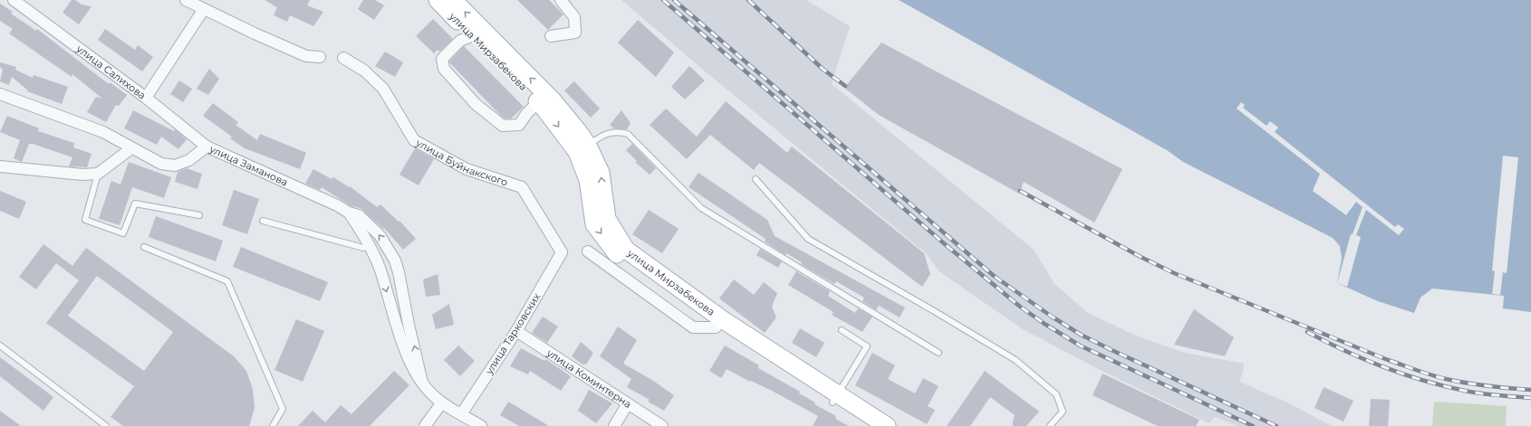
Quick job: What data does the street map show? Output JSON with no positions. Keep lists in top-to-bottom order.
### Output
{
  "streets": {
    "main road": ["улица Мирзабекова"],
    "street": [
      "улица Салихова",
      "улица Буйнакского",
      "улица Заманова",
      "улица Тарковских",
      "улица Коминтерна"
    ]
  },
  "crossings": [
    ["улица Салихова", "улица Заманова"],
    ["улица Буйнакского", "улица Тарковских"],
    ["улица Заманова", "улица Тарковских"],
    ["улица Тарковских", "улица Коминтерна"]
  ]
}
